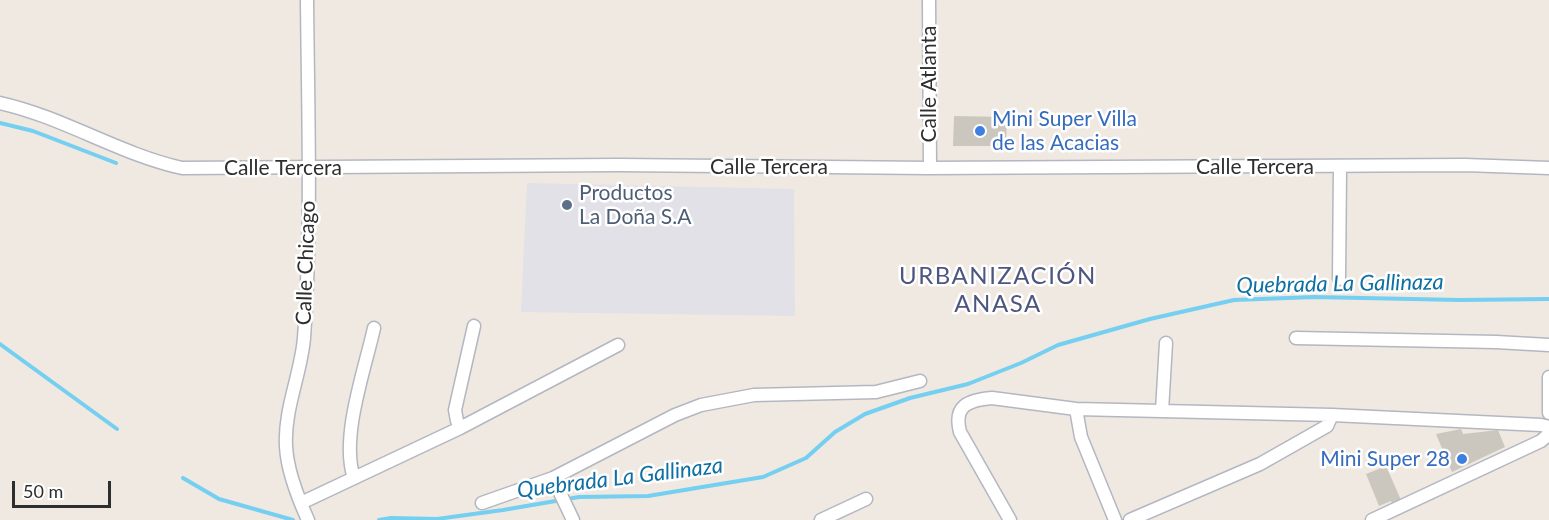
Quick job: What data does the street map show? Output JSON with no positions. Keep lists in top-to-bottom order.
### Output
{
  "streets": {
    "street": ["Calle Atlanta", "Calle Tercera", "Calle Chicago"]
  },
  "crossings": [
    ["Calle Atlanta", "Calle Tercera"],
    ["Calle Tercera", "Calle Chicago"]
  ],
  "districts": ["URBANIZACIÓN ANASA"],
  "water": ["Quebrada La Gallinaza"],
  "places": ["Mini Super Villa de las Acacias", "Productos La Doña S.A", "Mini Super 28"],
  "scale_bar": "50 m"
}
